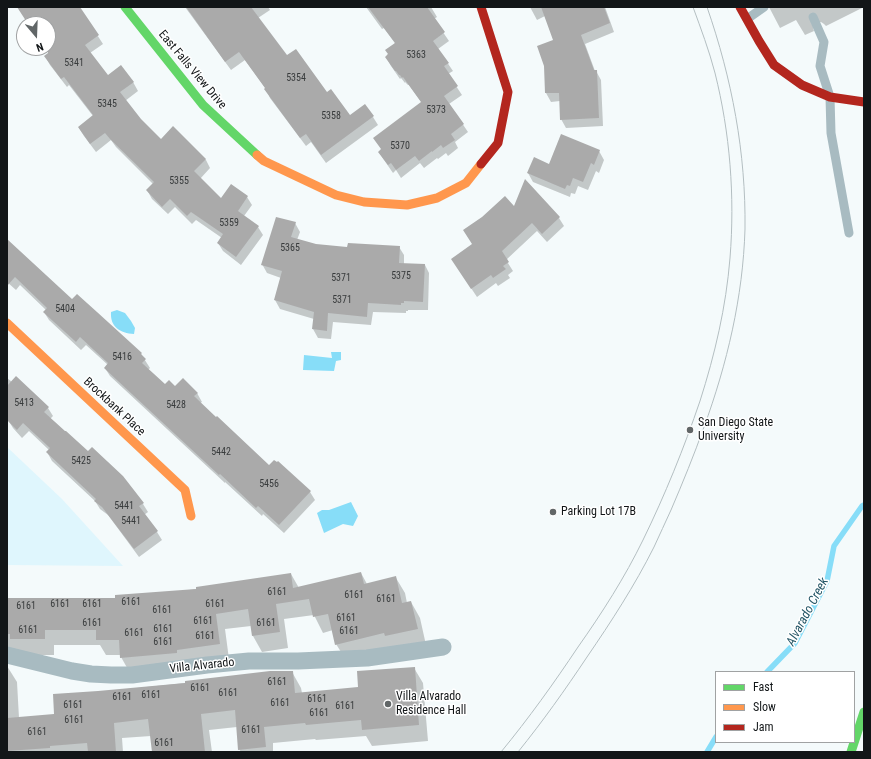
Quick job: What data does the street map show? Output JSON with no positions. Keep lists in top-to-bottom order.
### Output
{
  "streets": {
    "street": ["East Falls View Drive", "Brockbank Place", "Villa Alvarado"]
  },
  "water": ["Alvarado Creek"],
  "places": ["San Diego State University", "Parking Lot 17B", "Villa Alvarado Residence Hall"],
  "house_numbers": [
    "5363",
    "5341",
    "5354",
    "5345",
    "5373",
    "5358",
    "5370",
    "5355",
    "5359",
    "5365",
    "5375",
    "5371",
    "5371",
    "5404",
    "5416",
    "5413",
    "5428",
    "5442",
    "5425",
    "5456",
    "5441",
    "5441",
    "6161",
    "6161",
    "6161",
    "6161",
    "6161",
    "6161",
    "6161",
    "6161",
    "6161",
    "6161",
    "6161",
    "6161",
    "6161",
    "6161",
    "6161",
    "6161",
    "6161",
    "6161",
    "6161",
    "6161",
    "6161",
    "6161",
    "6161",
    "6161",
    "6161",
    "6161",
    "6161",
    "6161",
    "6161",
    "6161",
    "6161",
    "6161",
    "6161"
  ],
  "legend": ["Fast", "Slow", "Jam"],
  "north": "bottom"
}
